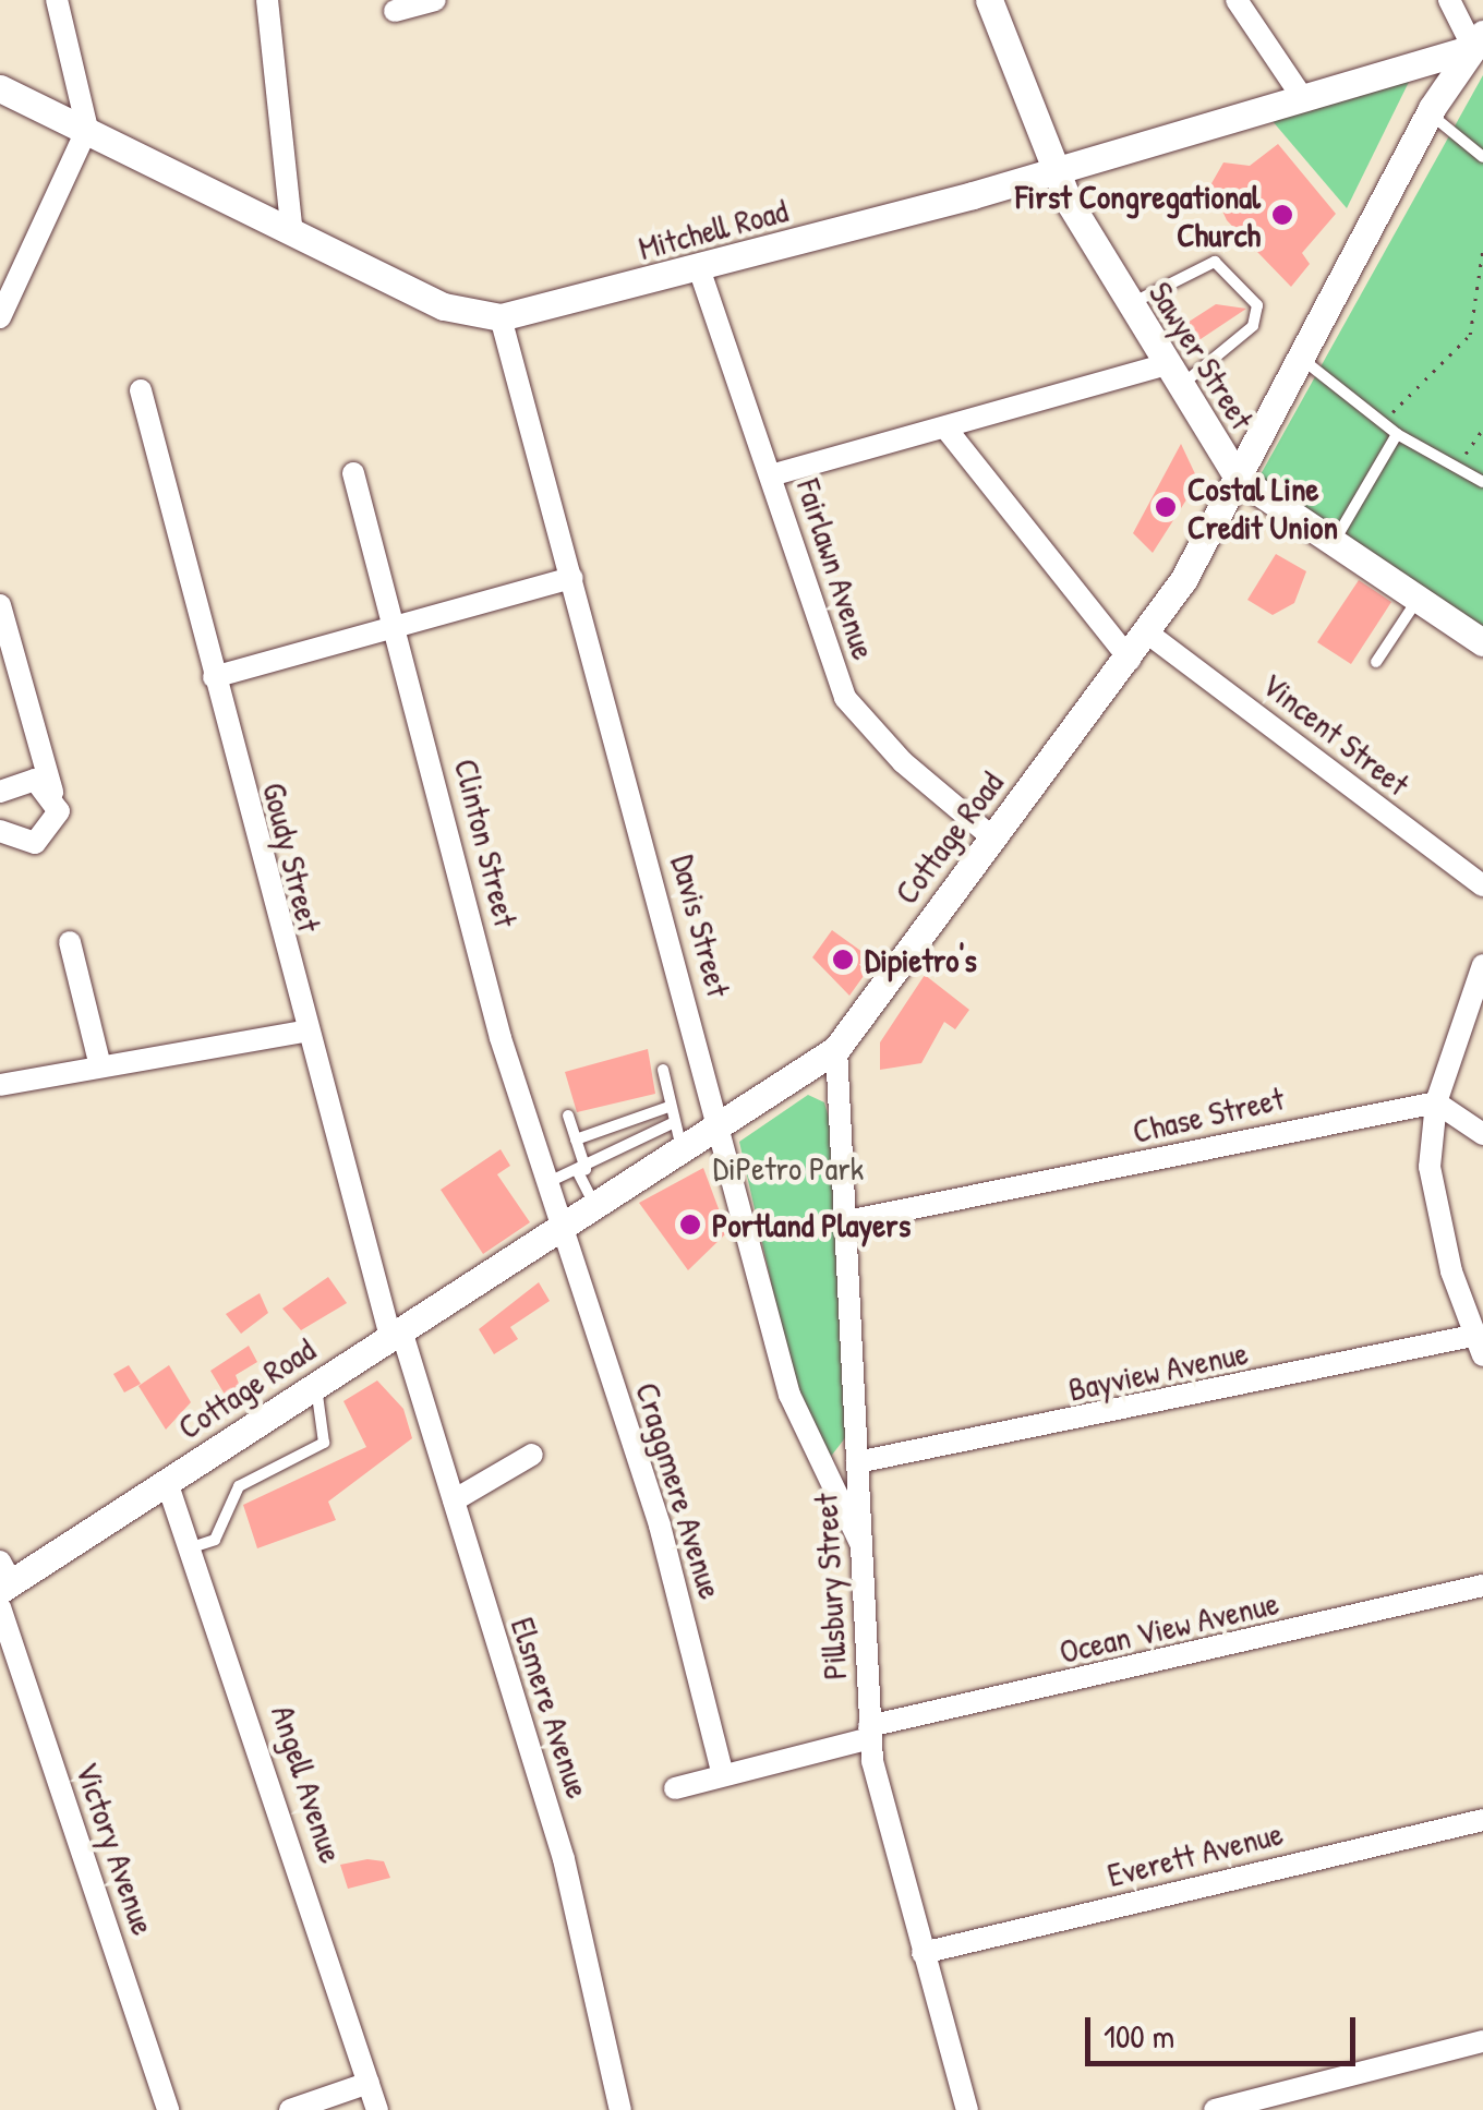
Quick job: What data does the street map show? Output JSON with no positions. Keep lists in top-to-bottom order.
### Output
{
  "streets": {
    "street": [
      "Mitchell Road",
      "Sawyer Street",
      "Fairlawn Avenue",
      "Vincent Street",
      "Cottage Road",
      "Clinton Street",
      "Goudy Street",
      "Davis Street",
      "Chase Street",
      "Bayview Avenue",
      "Craggmere Avenue",
      "Pillsbury Street",
      "Ocean View Avenue",
      "Elsmere Avenue",
      "Angell Avenue",
      "Victory Avenue",
      "Everett Avenue"
    ]
  },
  "crossings": [
    ["Mitchell Road", "Sawyer Street"],
    ["Mitchell Road", "Fairlawn Avenue"],
    ["Mitchell Road", "Cottage Road"],
    ["Mitchell Road", "Davis Street"],
    ["Sawyer Street", "Cottage Road"],
    ["Fairlawn Avenue", "Cottage Road"],
    ["Vincent Street", "Cottage Road"],
    ["Cottage Road", "Clinton Street"],
    ["Cottage Road", "Goudy Street"],
    ["Cottage Road", "Davis Street"],
    ["Cottage Road", "Craggmere Avenue"],
    ["Cottage Road", "Pillsbury Street"],
    ["Cottage Road", "Elsmere Avenue"],
    ["Cottage Road", "Angell Avenue"],
    ["Cottage Road", "Victory Avenue"],
    ["Clinton Street", "Craggmere Avenue"],
    ["Goudy Street", "Elsmere Avenue"],
    ["Davis Street", "Pillsbury Street"],
    ["Chase Street", "Pillsbury Street"],
    ["Bayview Avenue", "Pillsbury Street"],
    ["Craggmere Avenue", "Ocean View Avenue"],
    ["Pillsbury Street", "Ocean View Avenue"],
    ["Pillsbury Street", "Everett Avenue"]
  ],
  "parks": ["DiPetro Park"],
  "places": [
    "First Congregational Church",
    "Costal Line Credit Union",
    "Dipietro's",
    "Portland Players"
  ],
  "scale_bar": "100 m"
}
